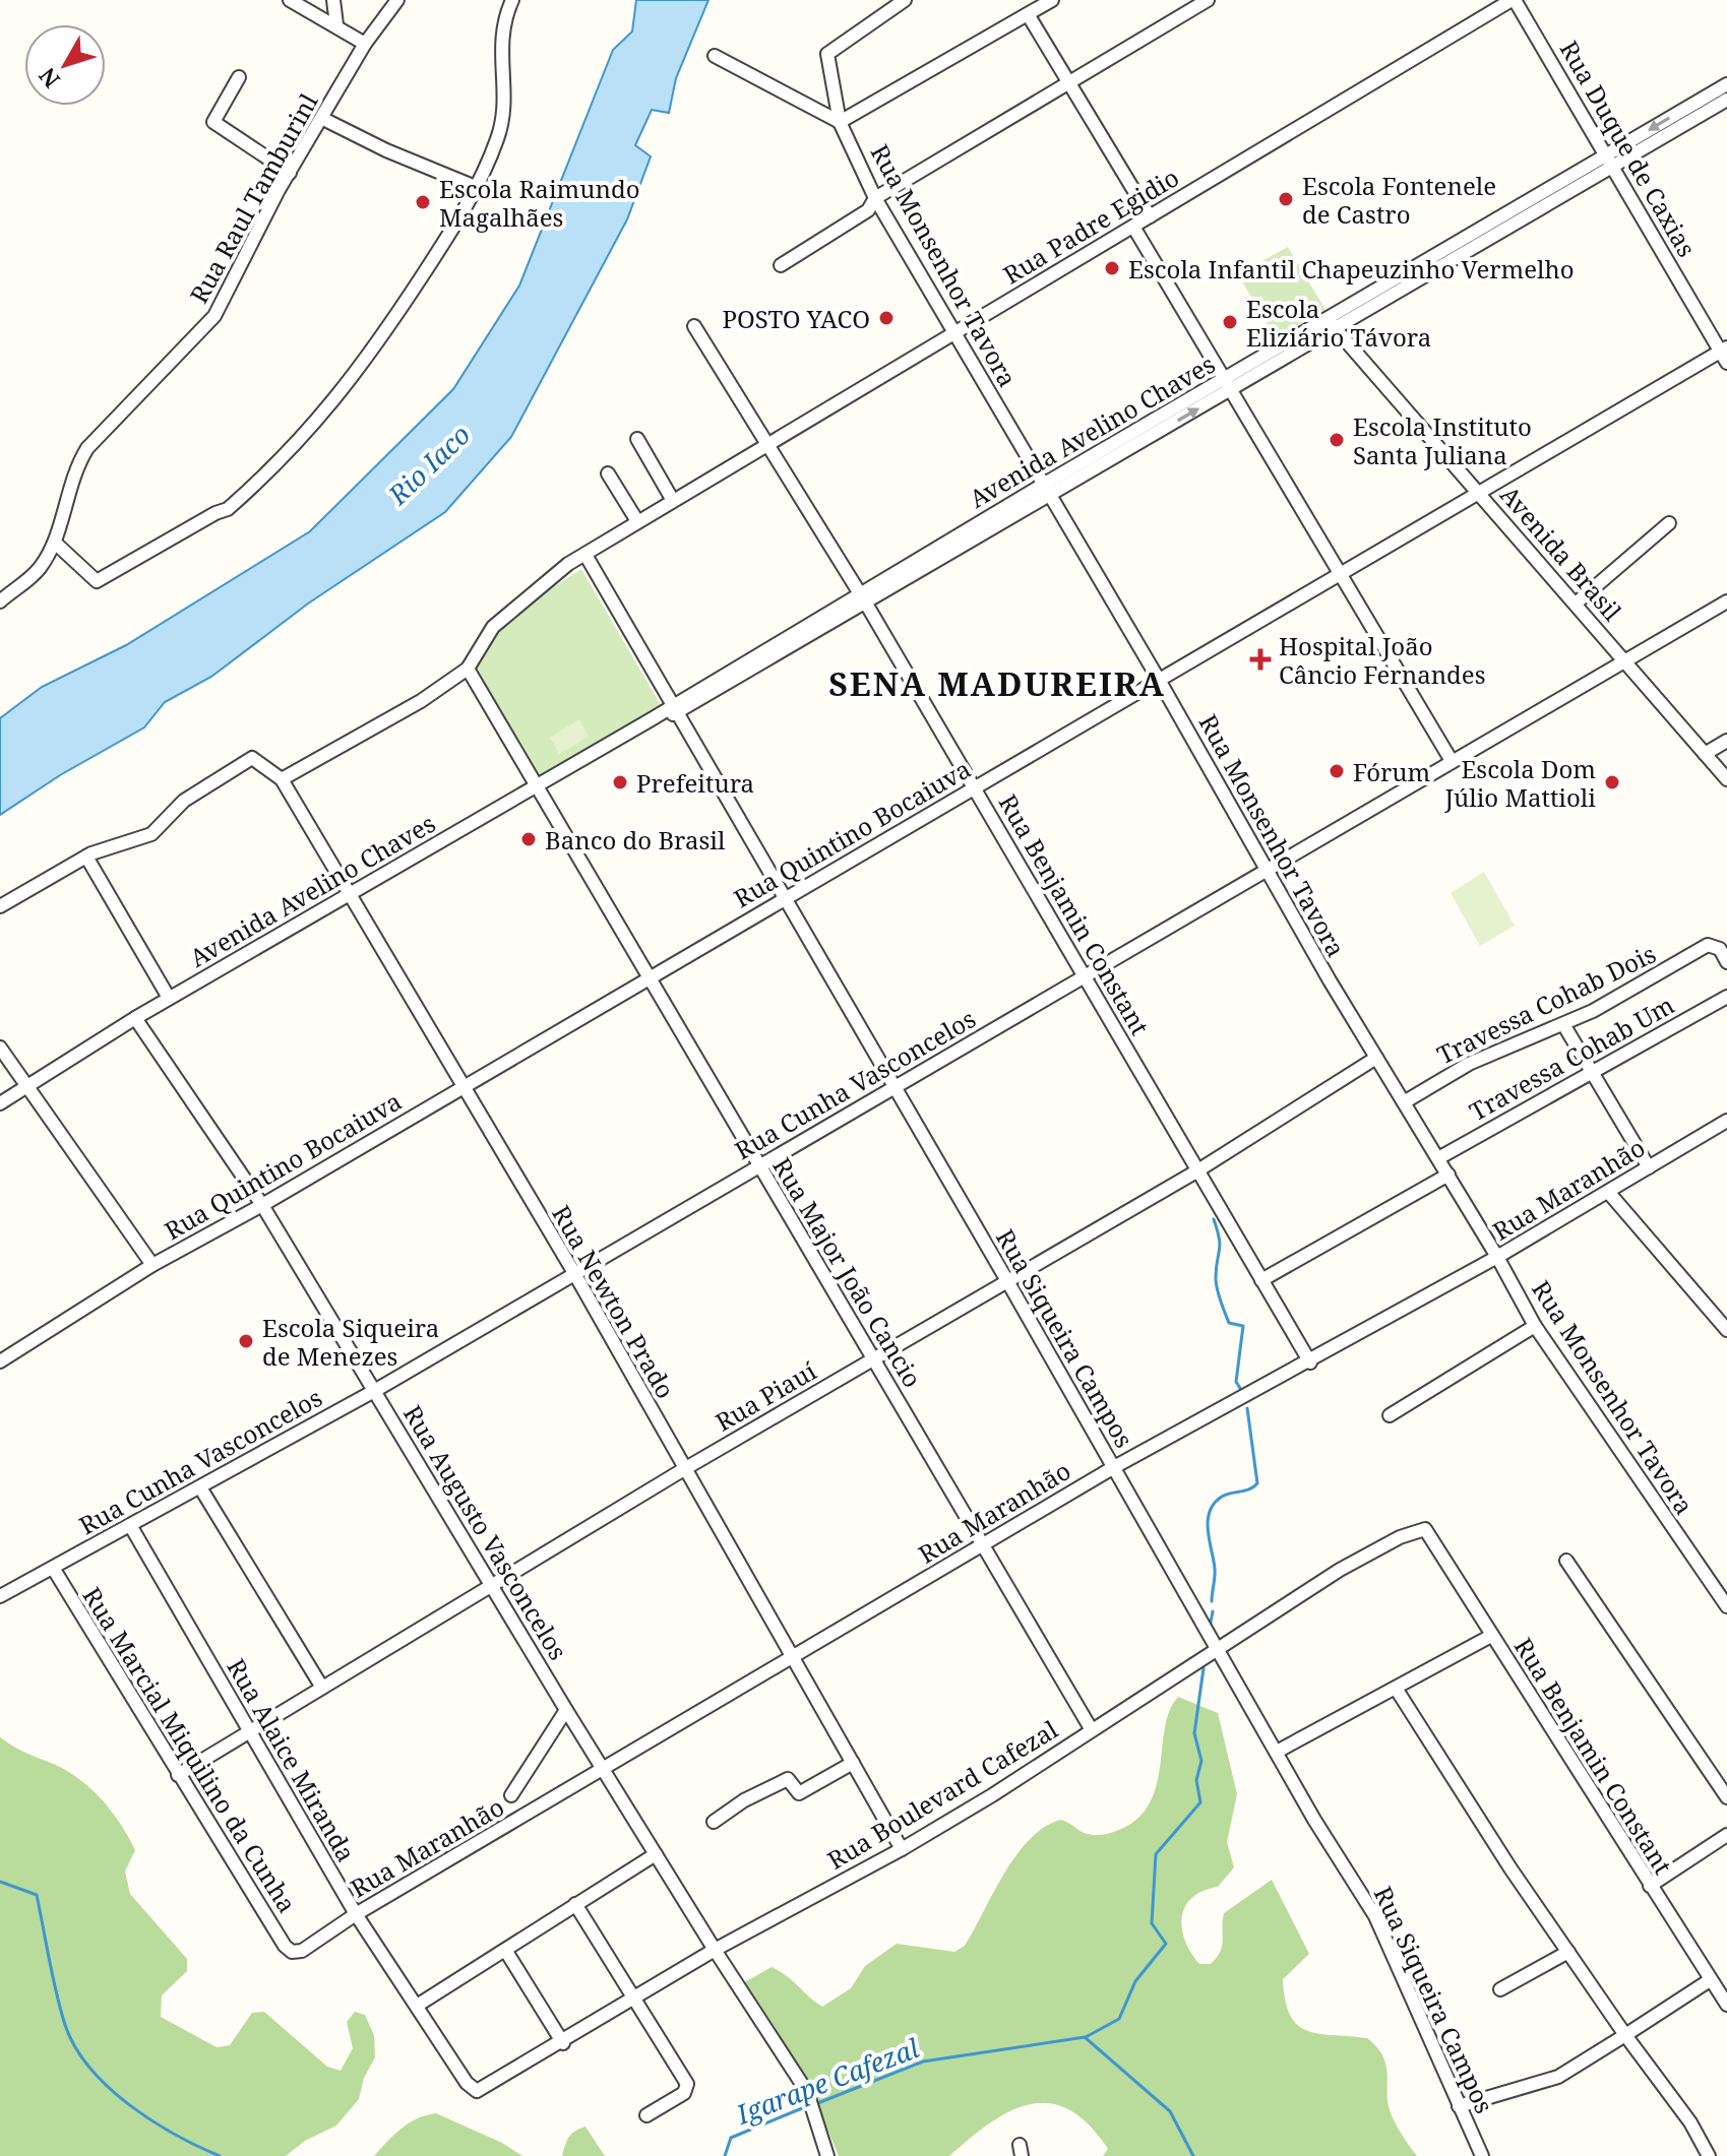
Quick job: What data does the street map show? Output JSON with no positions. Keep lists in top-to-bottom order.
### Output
{
  "streets": {
    "street": [
      "Rua Duque de Caxias",
      "Rua Raul Tamburinl",
      "Rua Padre Egidio",
      "Rua Monsenhor Tavora",
      "Avenida Avelino Chaves",
      "Avenida Brasil",
      "Rua Quintino Bocaiuva",
      "Rua Benjamin Constant",
      "Travessa Cohab Dois",
      "Travessa Cohab Um",
      "Rua Cunha Vasconcelos",
      "Rua Maranhão",
      "Rua Major João Cancio",
      "Rua Newton Prado",
      "Rua Siqueira Campos",
      "Rua Piauí",
      "Rua Augusto Vasconcelos",
      "Rua Marcial Miquilino da Cunha",
      "Rua Alaice Miranda",
      "Rua Boulevard Cafezal"
    ]
  },
  "crossings": [
    ["Rua Duque de Caxias", "Rua Padre Egidio"],
    ["Rua Duque de Caxias", "Avenida Avelino Chaves"],
    ["Rua Duque de Caxias", "Rua Quintino Bocaiuva"],
    ["Rua Padre Egidio", "Rua Monsenhor Tavora"],
    ["Rua Padre Egidio", "Rua Benjamin Constant"],
    ["Rua Padre Egidio", "Rua Major João Cancio"],
    ["Rua Padre Egidio", "Rua Siqueira Campos"],
    ["Rua Monsenhor Tavora", "Avenida Avelino Chaves"],
    ["Rua Monsenhor Tavora", "Rua Quintino Bocaiuva"],
    ["Rua Monsenhor Tavora", "Travessa Cohab Dois"],
    ["Rua Monsenhor Tavora", "Travessa Cohab Um"],
    ["Rua Monsenhor Tavora", "Rua Cunha Vasconcelos"],
    ["Rua Monsenhor Tavora", "Rua Maranhão"],
    ["Rua Monsenhor Tavora", "Rua Piauí"],
    ["Avenida Avelino Chaves", "Avenida Brasil"],
    ["Avenida Avelino Chaves", "Rua Benjamin Constant"],
    ["Avenida Avelino Chaves", "Rua Major João Cancio"],
    ["Avenida Avelino Chaves", "Rua Newton Prado"],
    ["Avenida Avelino Chaves", "Rua Siqueira Campos"],
    ["Avenida Avelino Chaves", "Rua Augusto Vasconcelos"],
    ["Avenida Brasil", "Rua Quintino Bocaiuva"],
    ["Avenida Brasil", "Rua Cunha Vasconcelos"],
    ["Rua Quintino Bocaiuva", "Rua Benjamin Constant"],
    ["Rua Quintino Bocaiuva", "Rua Major João Cancio"],
    ["Rua Quintino Bocaiuva", "Rua Newton Prado"],
    ["Rua Quintino Bocaiuva", "Rua Siqueira Campos"],
    ["Rua Quintino Bocaiuva", "Rua Augusto Vasconcelos"],
    ["Rua Benjamin Constant", "Rua Cunha Vasconcelos"],
    ["Rua Benjamin Constant", "Rua Maranhão"],
    ["Rua Benjamin Constant", "Rua Piauí"],
    ["Rua Benjamin Constant", "Rua Boulevard Cafezal"],
    ["Rua Cunha Vasconcelos", "Rua Major João Cancio"],
    ["Rua Cunha Vasconcelos", "Rua Newton Prado"],
    ["Rua Cunha Vasconcelos", "Rua Siqueira Campos"],
    ["Rua Cunha Vasconcelos", "Rua Augusto Vasconcelos"],
    ["Rua Cunha Vasconcelos", "Rua Marcial Miquilino da Cunha"],
    ["Rua Cunha Vasconcelos", "Rua Alaice Miranda"],
    ["Rua Maranhão", "Rua Major João Cancio"],
    ["Rua Maranhão", "Rua Newton Prado"],
    ["Rua Maranhão", "Rua Siqueira Campos"],
    ["Rua Maranhão", "Rua Augusto Vasconcelos"],
    ["Rua Maranhão", "Rua Marcial Miquilino da Cunha"],
    ["Rua Maranhão", "Rua Alaice Miranda"],
    ["Rua Major João Cancio", "Rua Piauí"],
    ["Rua Major João Cancio", "Rua Boulevard Cafezal"],
    ["Rua Newton Prado", "Rua Piauí"],
    ["Rua Newton Prado", "Rua Boulevard Cafezal"],
    ["Rua Siqueira Campos", "Rua Piauí"],
    ["Rua Siqueira Campos", "Rua Boulevard Cafezal"],
    ["Rua Piauí", "Rua Augusto Vasconcelos"],
    ["Rua Piauí", "Rua Marcial Miquilino da Cunha"],
    ["Rua Piauí", "Rua Alaice Miranda"],
    ["Rua Augusto Vasconcelos", "Rua Boulevard Cafezal"],
    ["Rua Alaice Miranda", "Rua Boulevard Cafezal"]
  ],
  "districts": ["SENA MADUREIRA"],
  "water": ["Rio Iaco", "Igarape Cafezal"],
  "places": {
    "other": [
      "Escola Fontenele de Castro",
      "Escola Raimundo Magalhães",
      "Escola Infantil Chapeuzinho Vermelho",
      "POSTO YACO",
      "Escola Eliziário Távora",
      "Escola Instituto Santa Juliana",
      "Fórum",
      "Prefeitura",
      "Escola Dom Júlio Mattioli",
      "Banco do Brasil",
      "Escola Siqueira de Menezes"
    ],
    "health": ["Hospital João Câncio Fernandes"]
  },
  "north": "bottom left"
}
